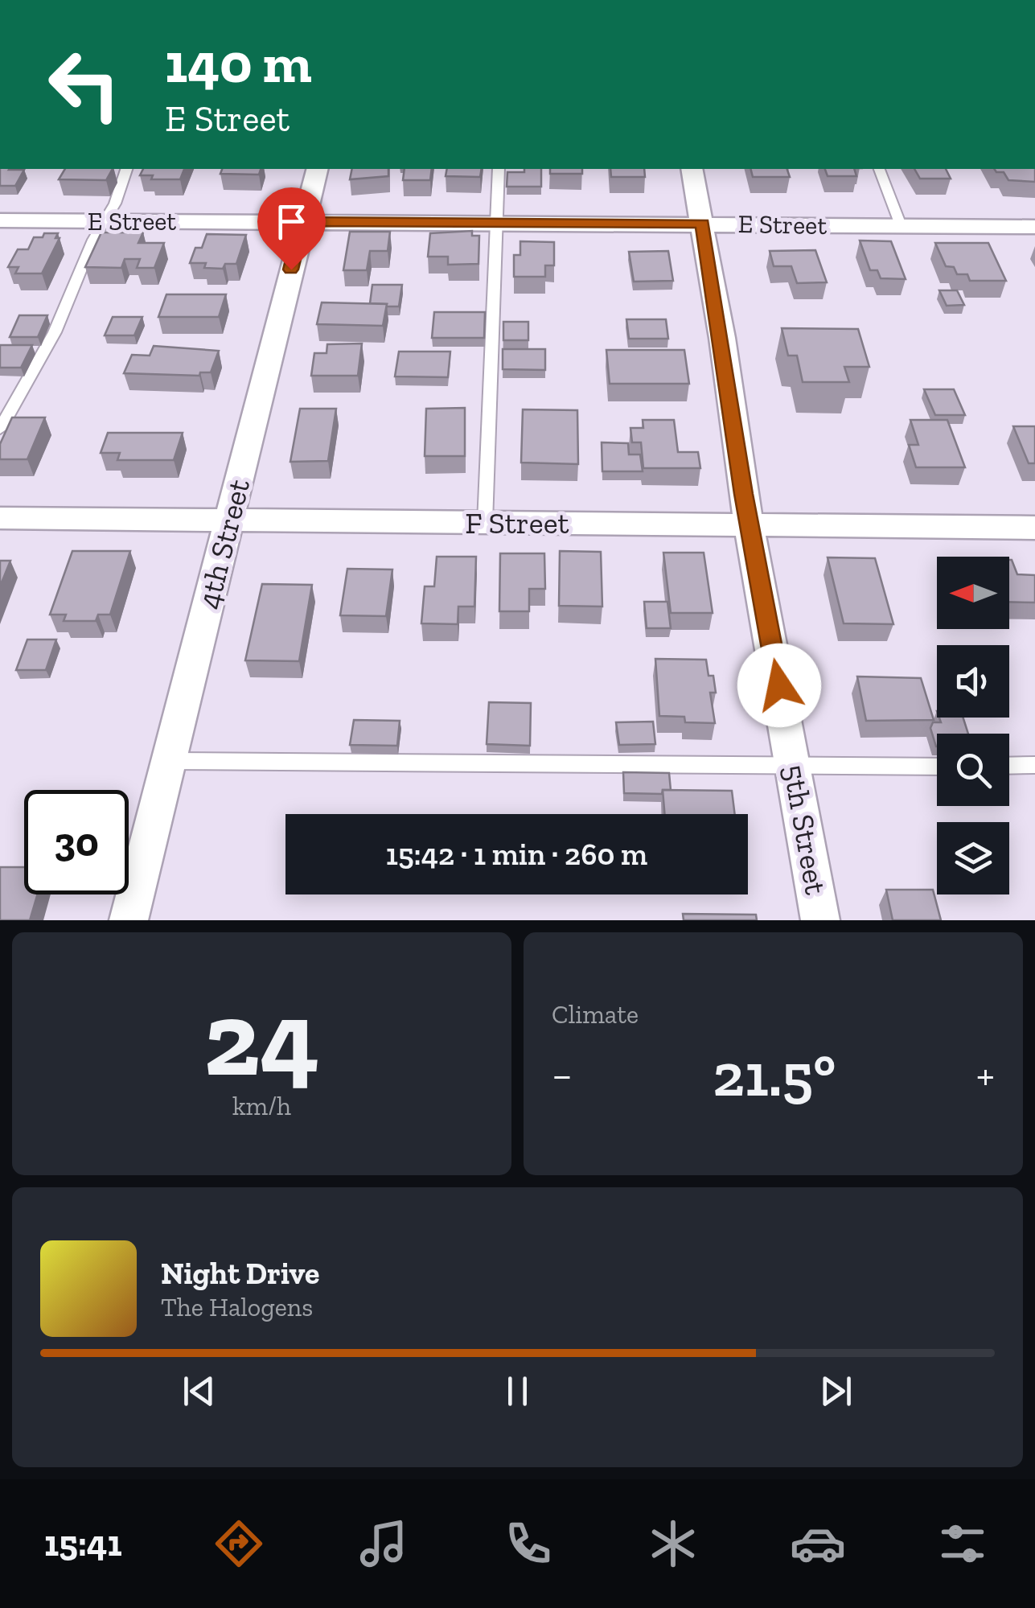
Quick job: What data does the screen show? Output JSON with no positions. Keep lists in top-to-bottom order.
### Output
{
  "streets": {
    "street": [
      "E Street",
      "F Street",
      "4th Street",
      "5th Street"
    ]
  },
  "crossings": [
    ["E Street", "4th Street"],
    ["E Street", "5th Street"],
    ["F Street", "4th Street"],
    ["F Street", "5th Street"]
  ],
  "north": "left",
  "page": {
    "turn": ["140 m", "E Street"],
    "limit": "30",
    "trip": "15:42 · 1 min · 260 m",
    "tile": [
      ["24", "km/h"],
      "Climate"
    ],
    "heat": ["−", "21.5°", "+"],
    "song": ["Night Drive", "The Halogens"],
    "tabs": "15:41"
  }
}
